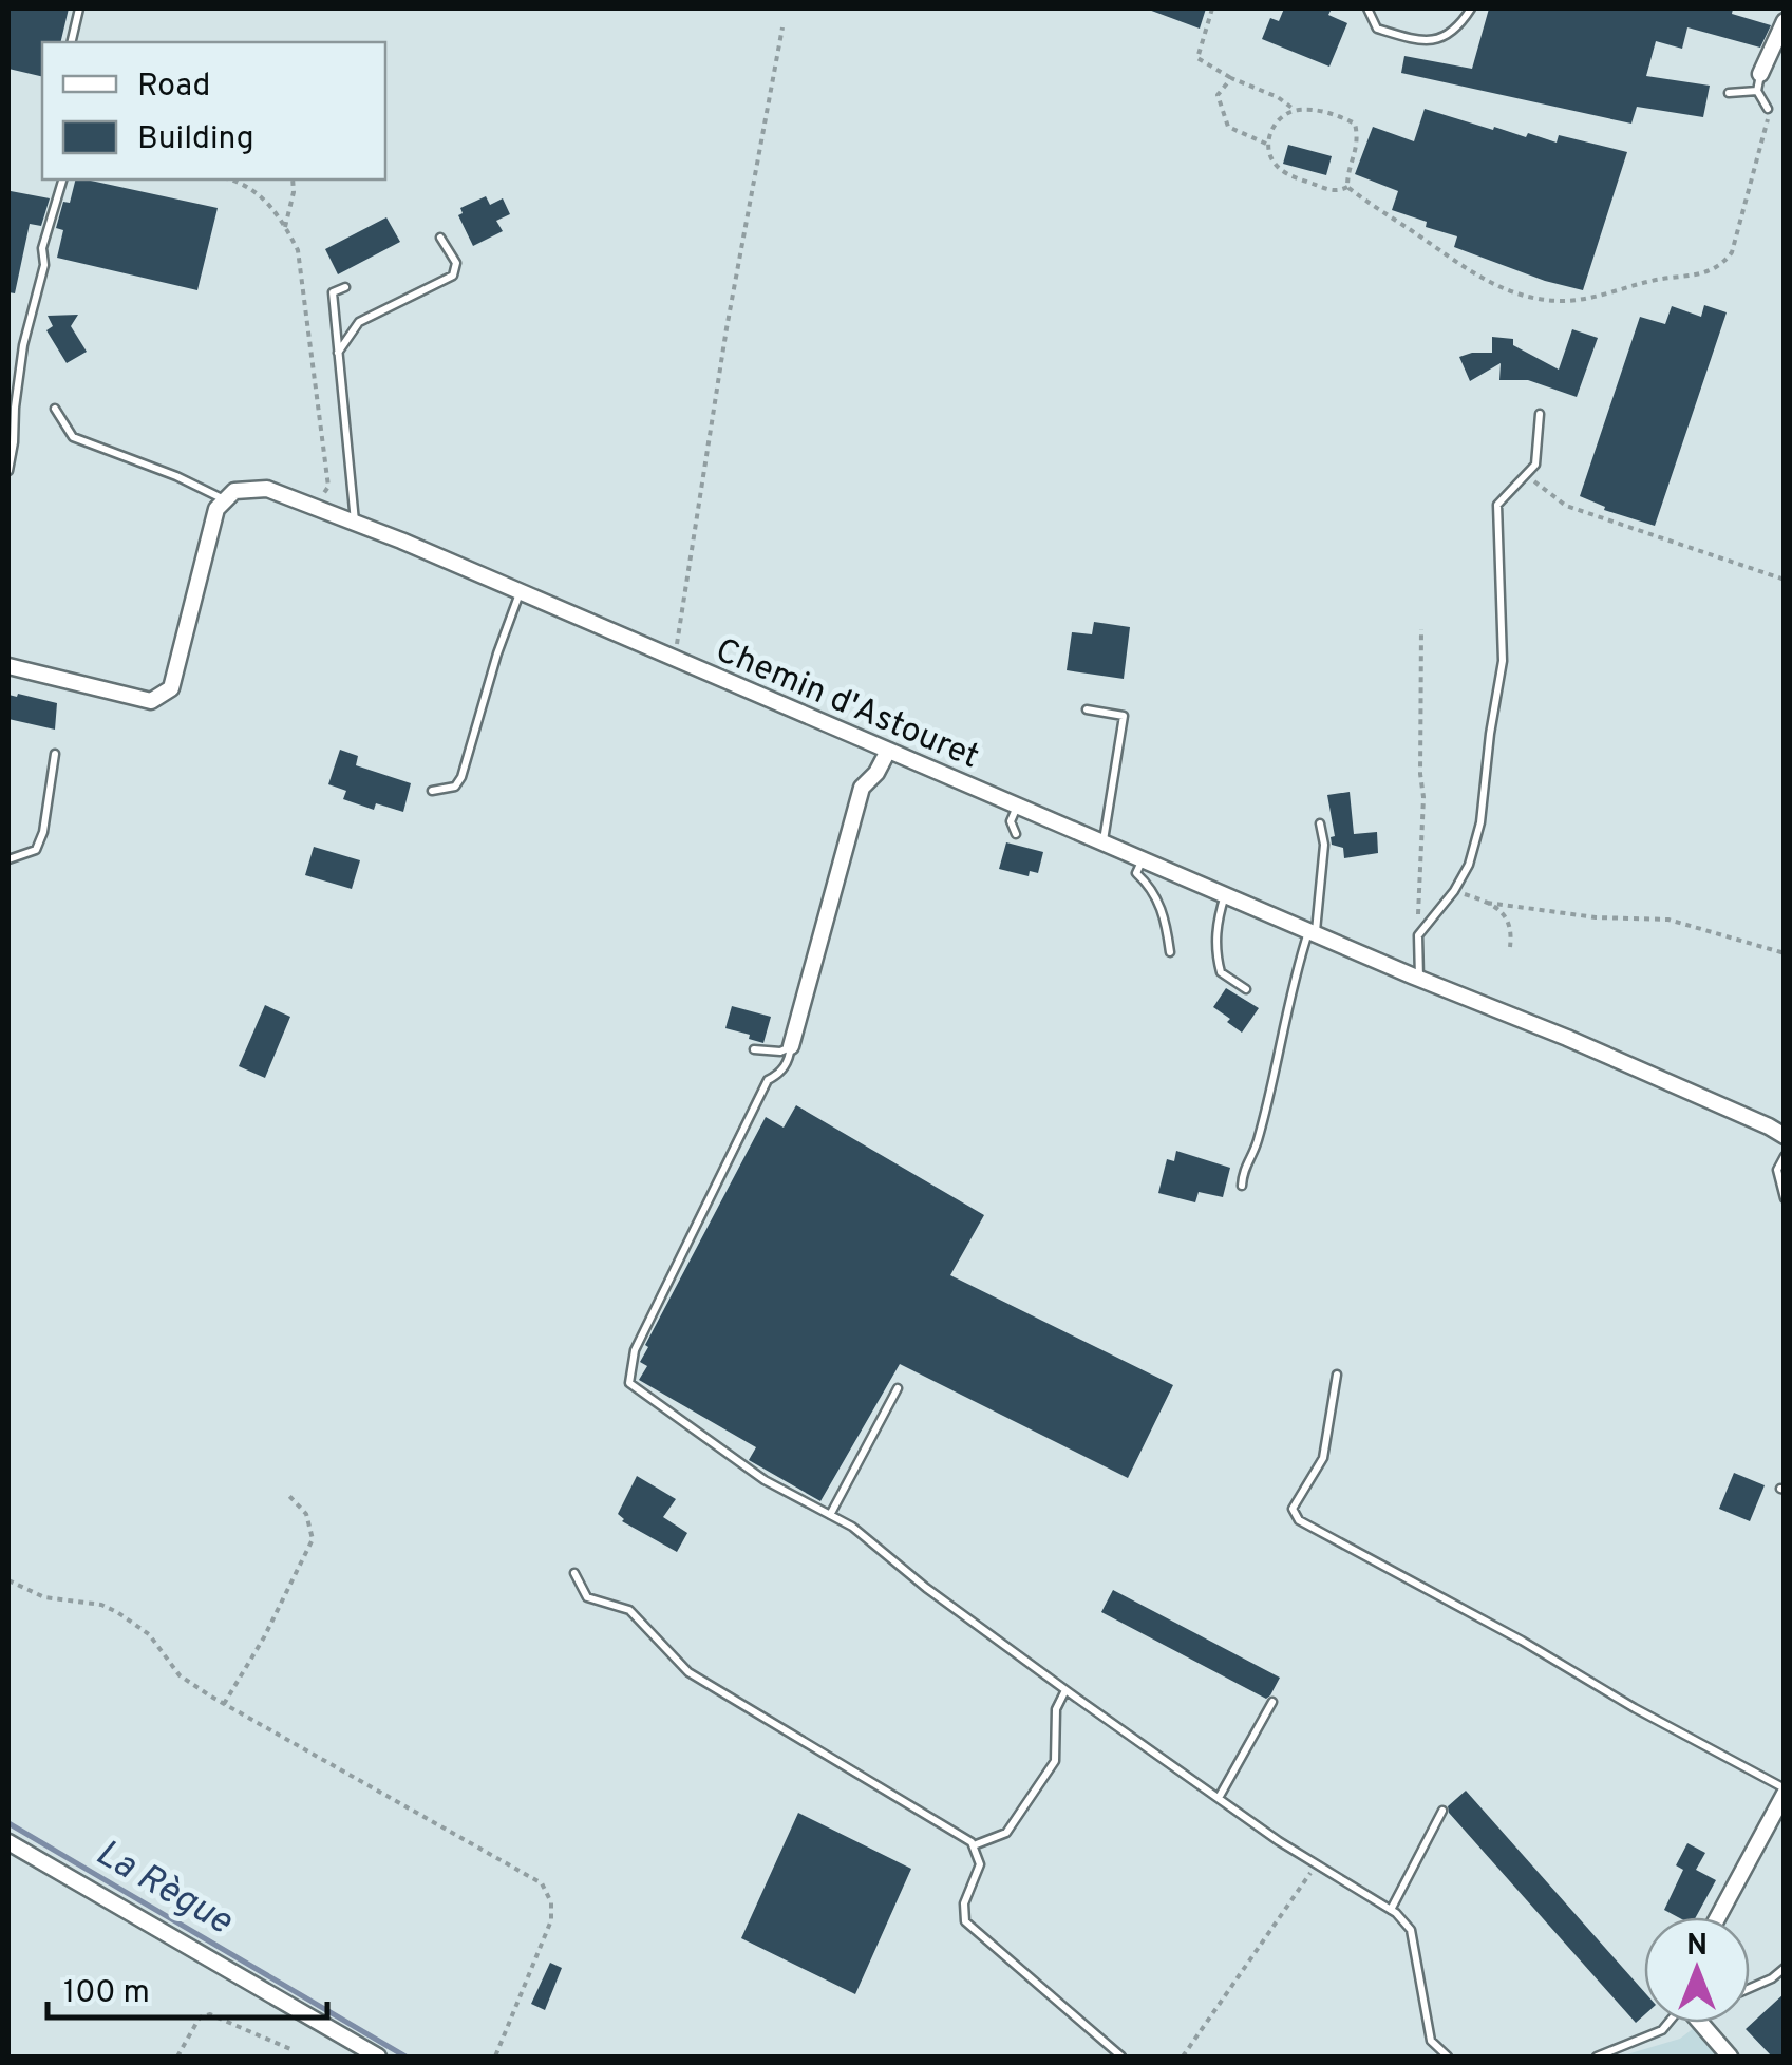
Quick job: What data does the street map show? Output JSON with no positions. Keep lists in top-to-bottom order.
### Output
{
  "streets": {
    "street": ["Chemin d'Astouret"]
  },
  "water": ["La Règue"],
  "legend": ["Road", "Building"],
  "scale_bar": "100 m",
  "north": "top"
}
